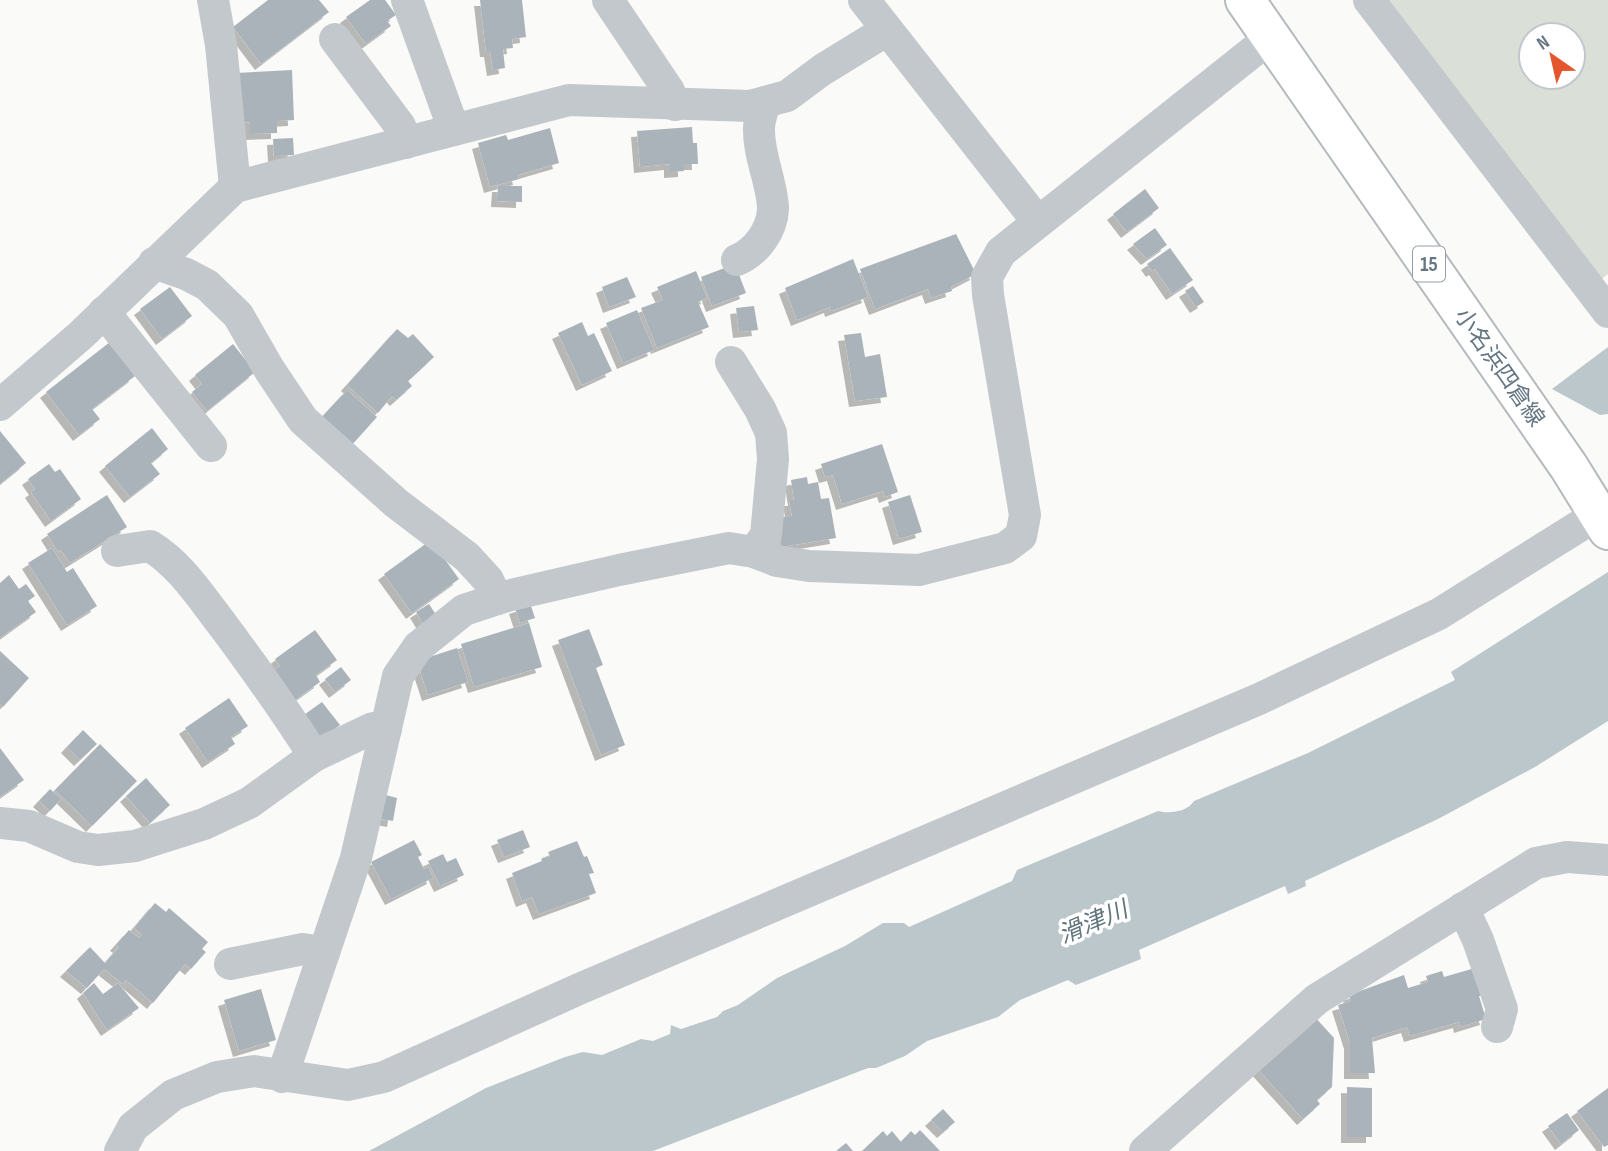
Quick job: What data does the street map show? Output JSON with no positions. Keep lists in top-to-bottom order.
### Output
{
  "streets": {
    "main road": ["15", "小名浜四倉線"]
  },
  "water": ["滑津川"],
  "north": "top left"
}
